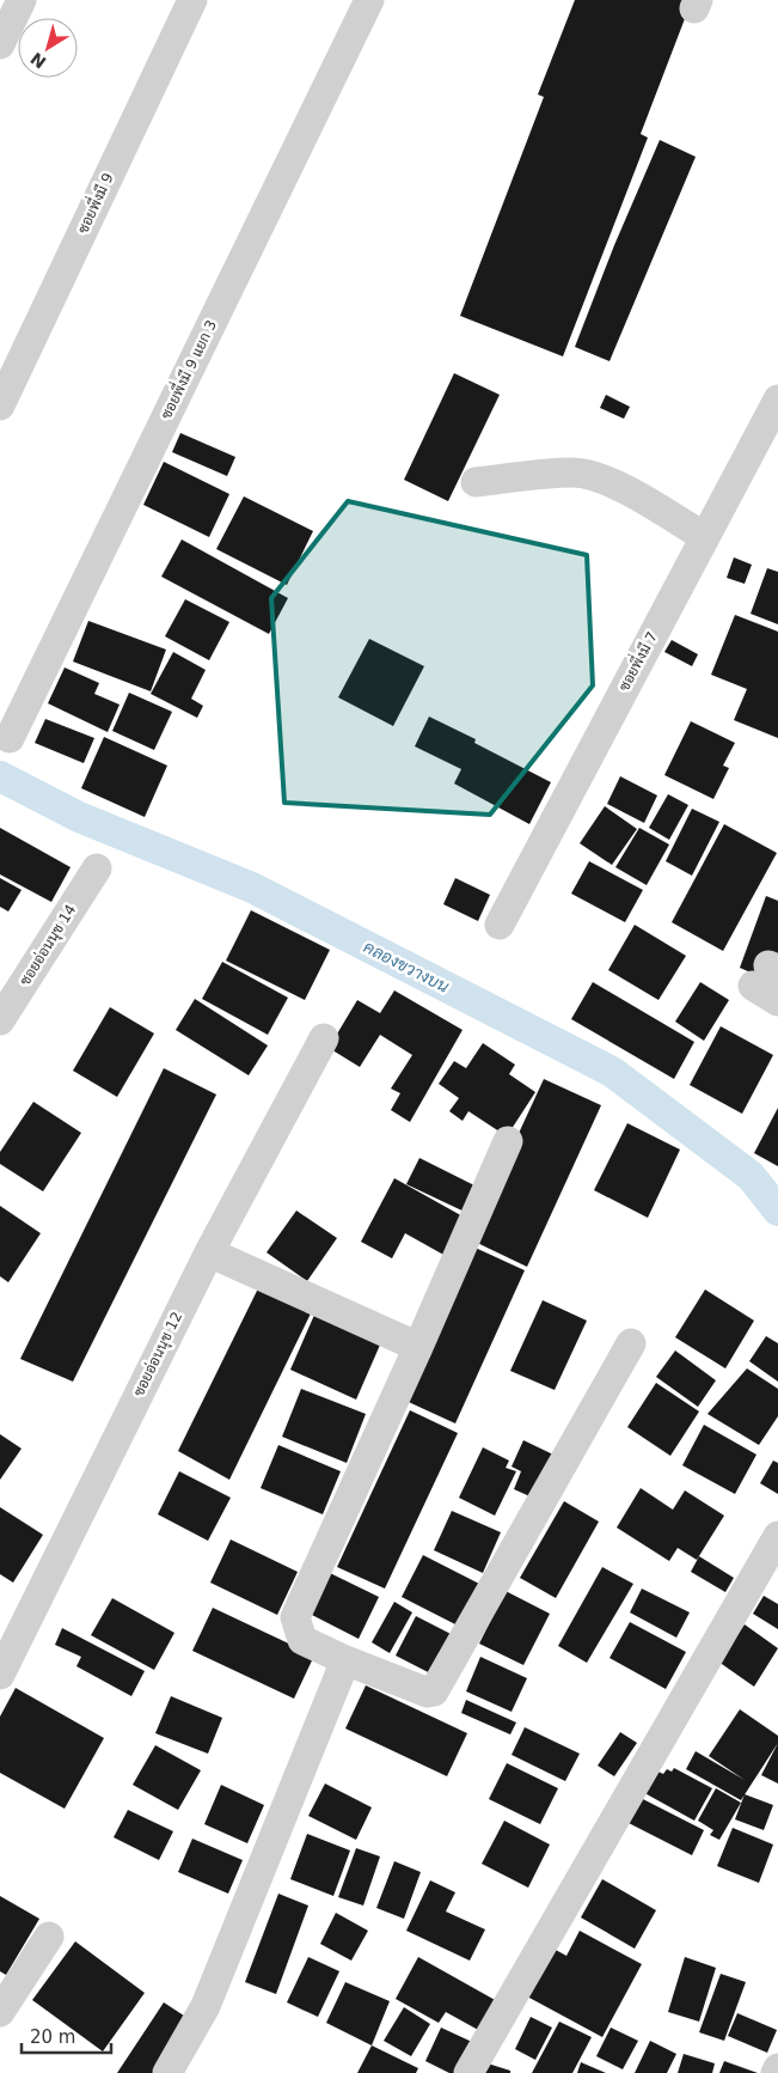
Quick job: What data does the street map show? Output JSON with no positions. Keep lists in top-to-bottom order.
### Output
{
  "streets": {
    "street": [
      "ซอยพึ่งมี 9",
      "ซอยพึ่งมี 9 แยก 3",
      "ซอยพึ่งมี 7",
      "ซอยอ่อนนุช 14",
      "ซอยอ่อนนุช 12"
    ]
  },
  "water": ["คลองขวางบน"],
  "scale_bar": "20 m",
  "north": "bottom left"
}
